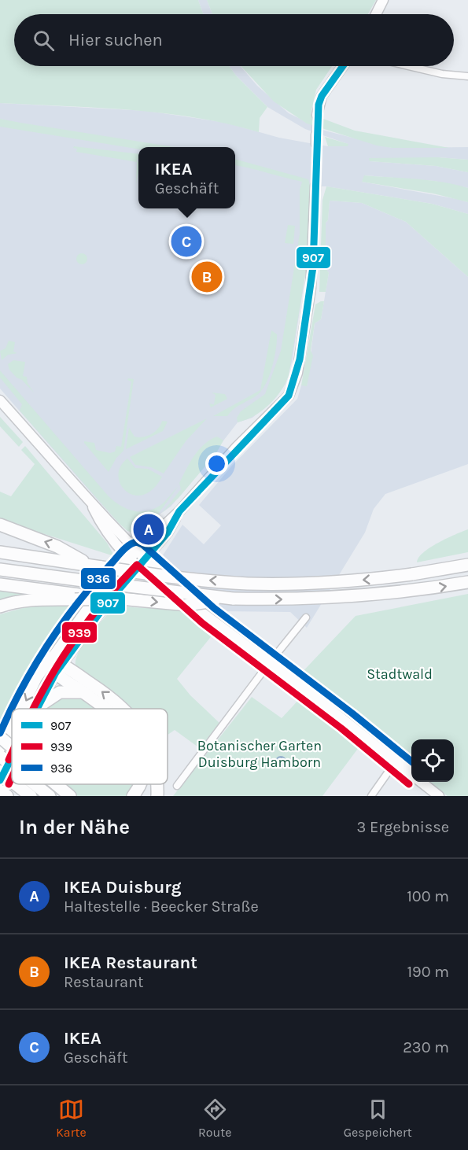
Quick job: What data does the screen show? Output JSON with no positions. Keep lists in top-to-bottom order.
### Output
{
  "parks": ["Stadtwald", "Botanischer Garten Duisburg Hamborn"],
  "lines": ["transit line 907", "transit line 936", "transit line 939"],
  "legend": ["907", "939", "936"],
  "page": {
    "search": "Hier suchen",
    "popup": ["IKEA", "Geschäft"],
    "pins": ["C", "B", "A"],
    "heading": ["In der Nähe", "3 Ergebnisse"],
    "list": [
      {
        "mark": "A",
        "name": "IKEA Duisburg",
        "note": "Haltestelle · Beecker Straße",
        "value": "100 m"
      },
      {
        "mark": "B",
        "name": "IKEA Restaurant",
        "note": "Restaurant",
        "value": "190 m"
      },
      {
        "mark": "C",
        "name": "IKEA",
        "note": "Geschäft",
        "value": "230 m"
      }
    ],
    "nav": ["Karte", "Route", "Gespeichert"]
  }
}
